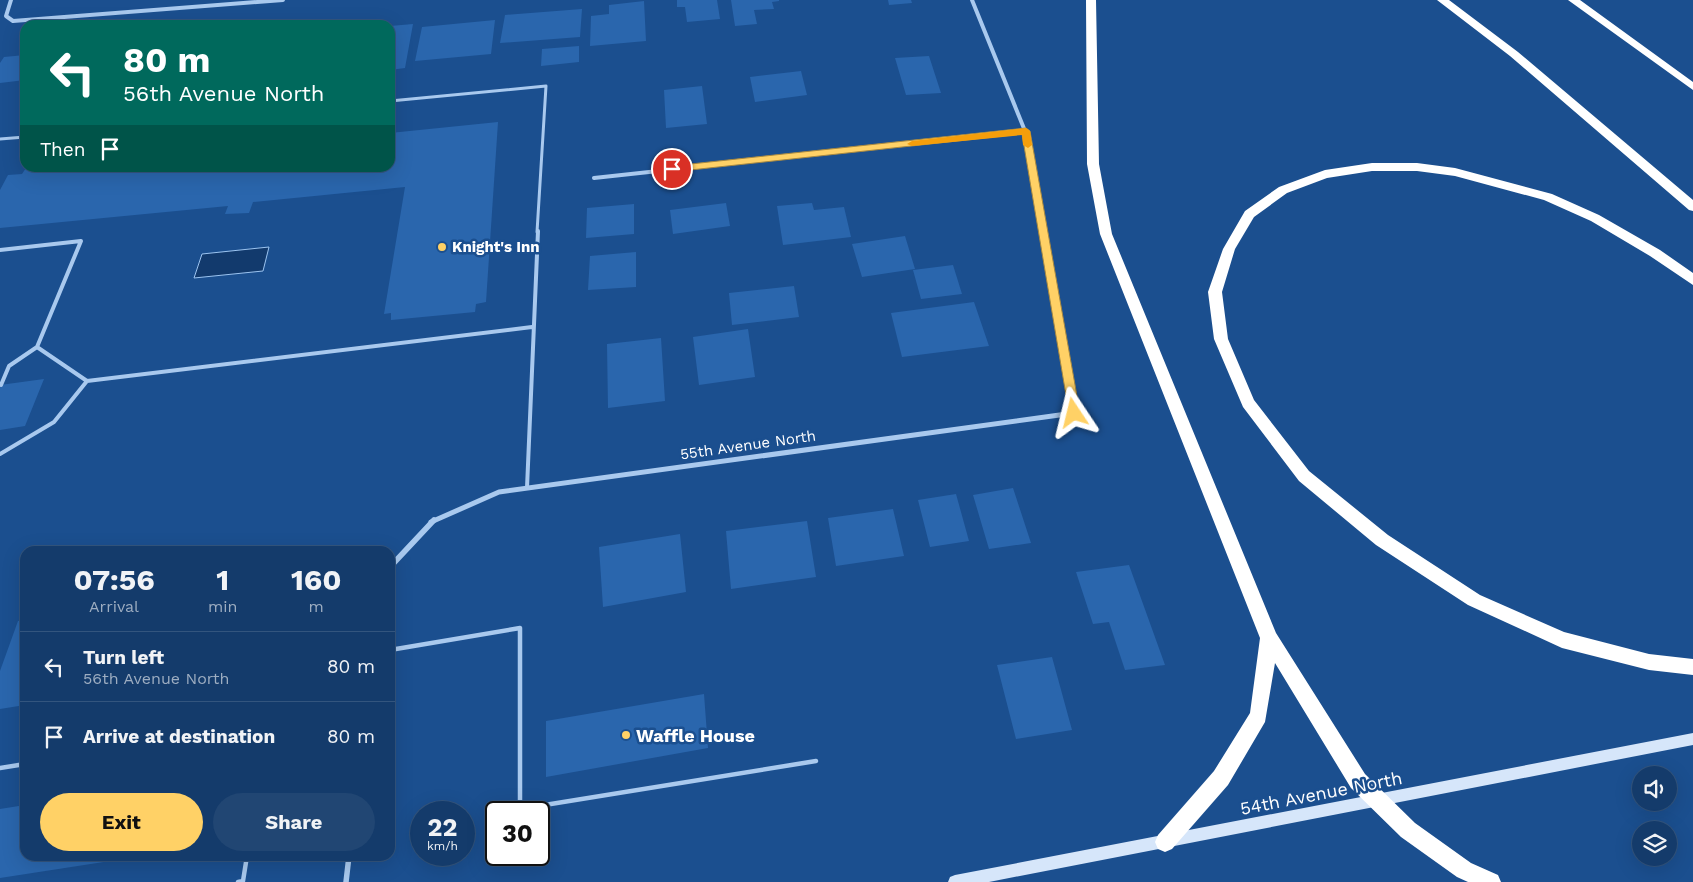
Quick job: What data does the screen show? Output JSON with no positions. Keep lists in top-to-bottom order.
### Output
{
  "streets": {
    "main road": ["54th Avenue North"],
    "street": ["55th Avenue North"]
  },
  "places": ["Knight's Inn", "Waffle House"],
  "page": {
    "turn": ["80 m", "56th Avenue North"],
    "then": "Then",
    "eta": [
      "07:56",
      "Arrival",
      "1",
      "min",
      "160",
      "m"
    ],
    "list": [
      {
        "name": "Turn left",
        "note": "56th Avenue North",
        "value": "80 m"
      },
      {
        "name": "Arrive at destination",
        "value": "80 m"
      }
    ],
    "buttons": ["Exit", "Share"],
    "speed": "22 km/h",
    "limit": "30"
  }
}
